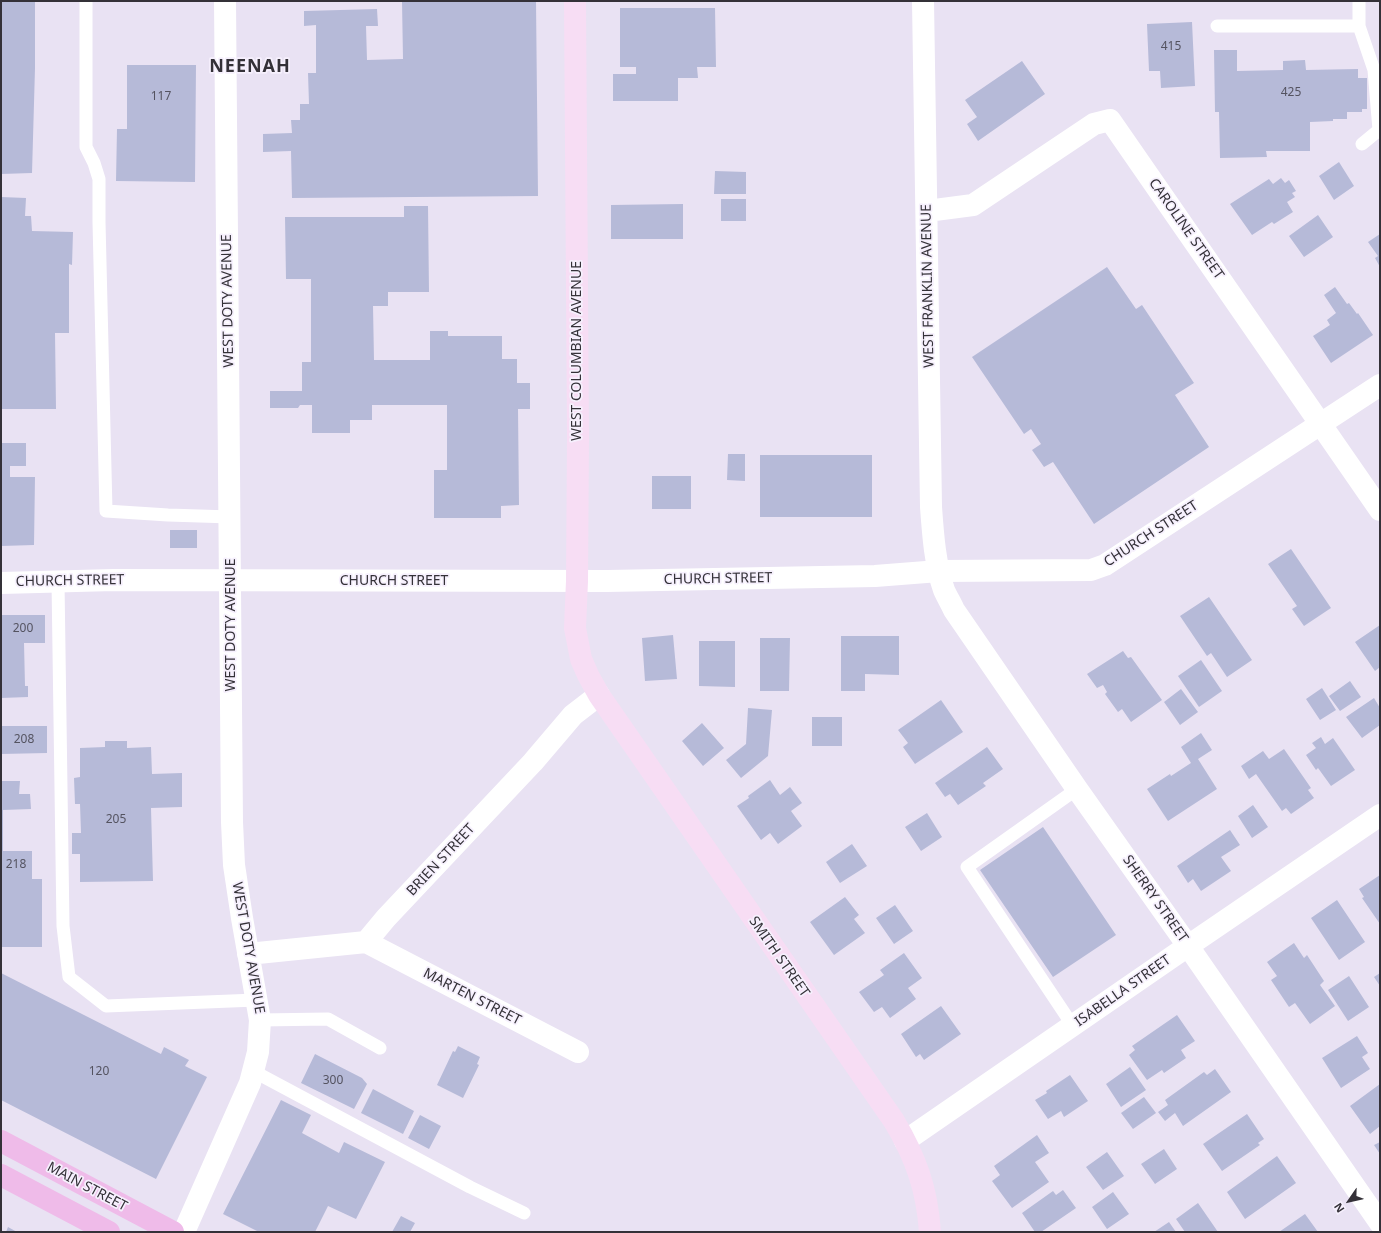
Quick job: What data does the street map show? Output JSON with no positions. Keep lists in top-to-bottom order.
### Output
{
  "streets": {
    "main road": ["WEST COLUMBIAN AVENUE", "SMITH STREET", "MAIN STREET"],
    "street": [
      "CAROLINE STREET",
      "WEST FRANKLIN AVENUE",
      "WEST DOTY AVENUE",
      "CHURCH STREET",
      "BRIEN STREET",
      "SHERRY STREET",
      "ISABELLA STREET",
      "MARTEN STREET"
    ]
  },
  "crossings": [
    ["CAROLINE STREET", "WEST FRANKLIN AVENUE"],
    ["CAROLINE STREET", "CHURCH STREET"],
    ["WEST FRANKLIN AVENUE", "CHURCH STREET"],
    ["WEST FRANKLIN AVENUE", "SHERRY STREET"],
    ["WEST DOTY AVENUE", "CHURCH STREET"],
    ["WEST COLUMBIAN AVENUE", "CHURCH STREET"],
    ["WEST COLUMBIAN AVENUE", "BRIEN STREET"],
    ["WEST COLUMBIAN AVENUE", "SMITH STREET"],
    ["CHURCH STREET", "SHERRY STREET"],
    ["BRIEN STREET", "SMITH STREET"],
    ["BRIEN STREET", "MARTEN STREET"],
    ["SHERRY STREET", "ISABELLA STREET"],
    ["SMITH STREET", "ISABELLA STREET"]
  ],
  "districts": ["NEENAH"],
  "house_numbers": [
    "415",
    "425",
    "117",
    "200",
    "208",
    "205",
    "218",
    "120",
    "300"
  ],
  "north": "bottom left"
}
